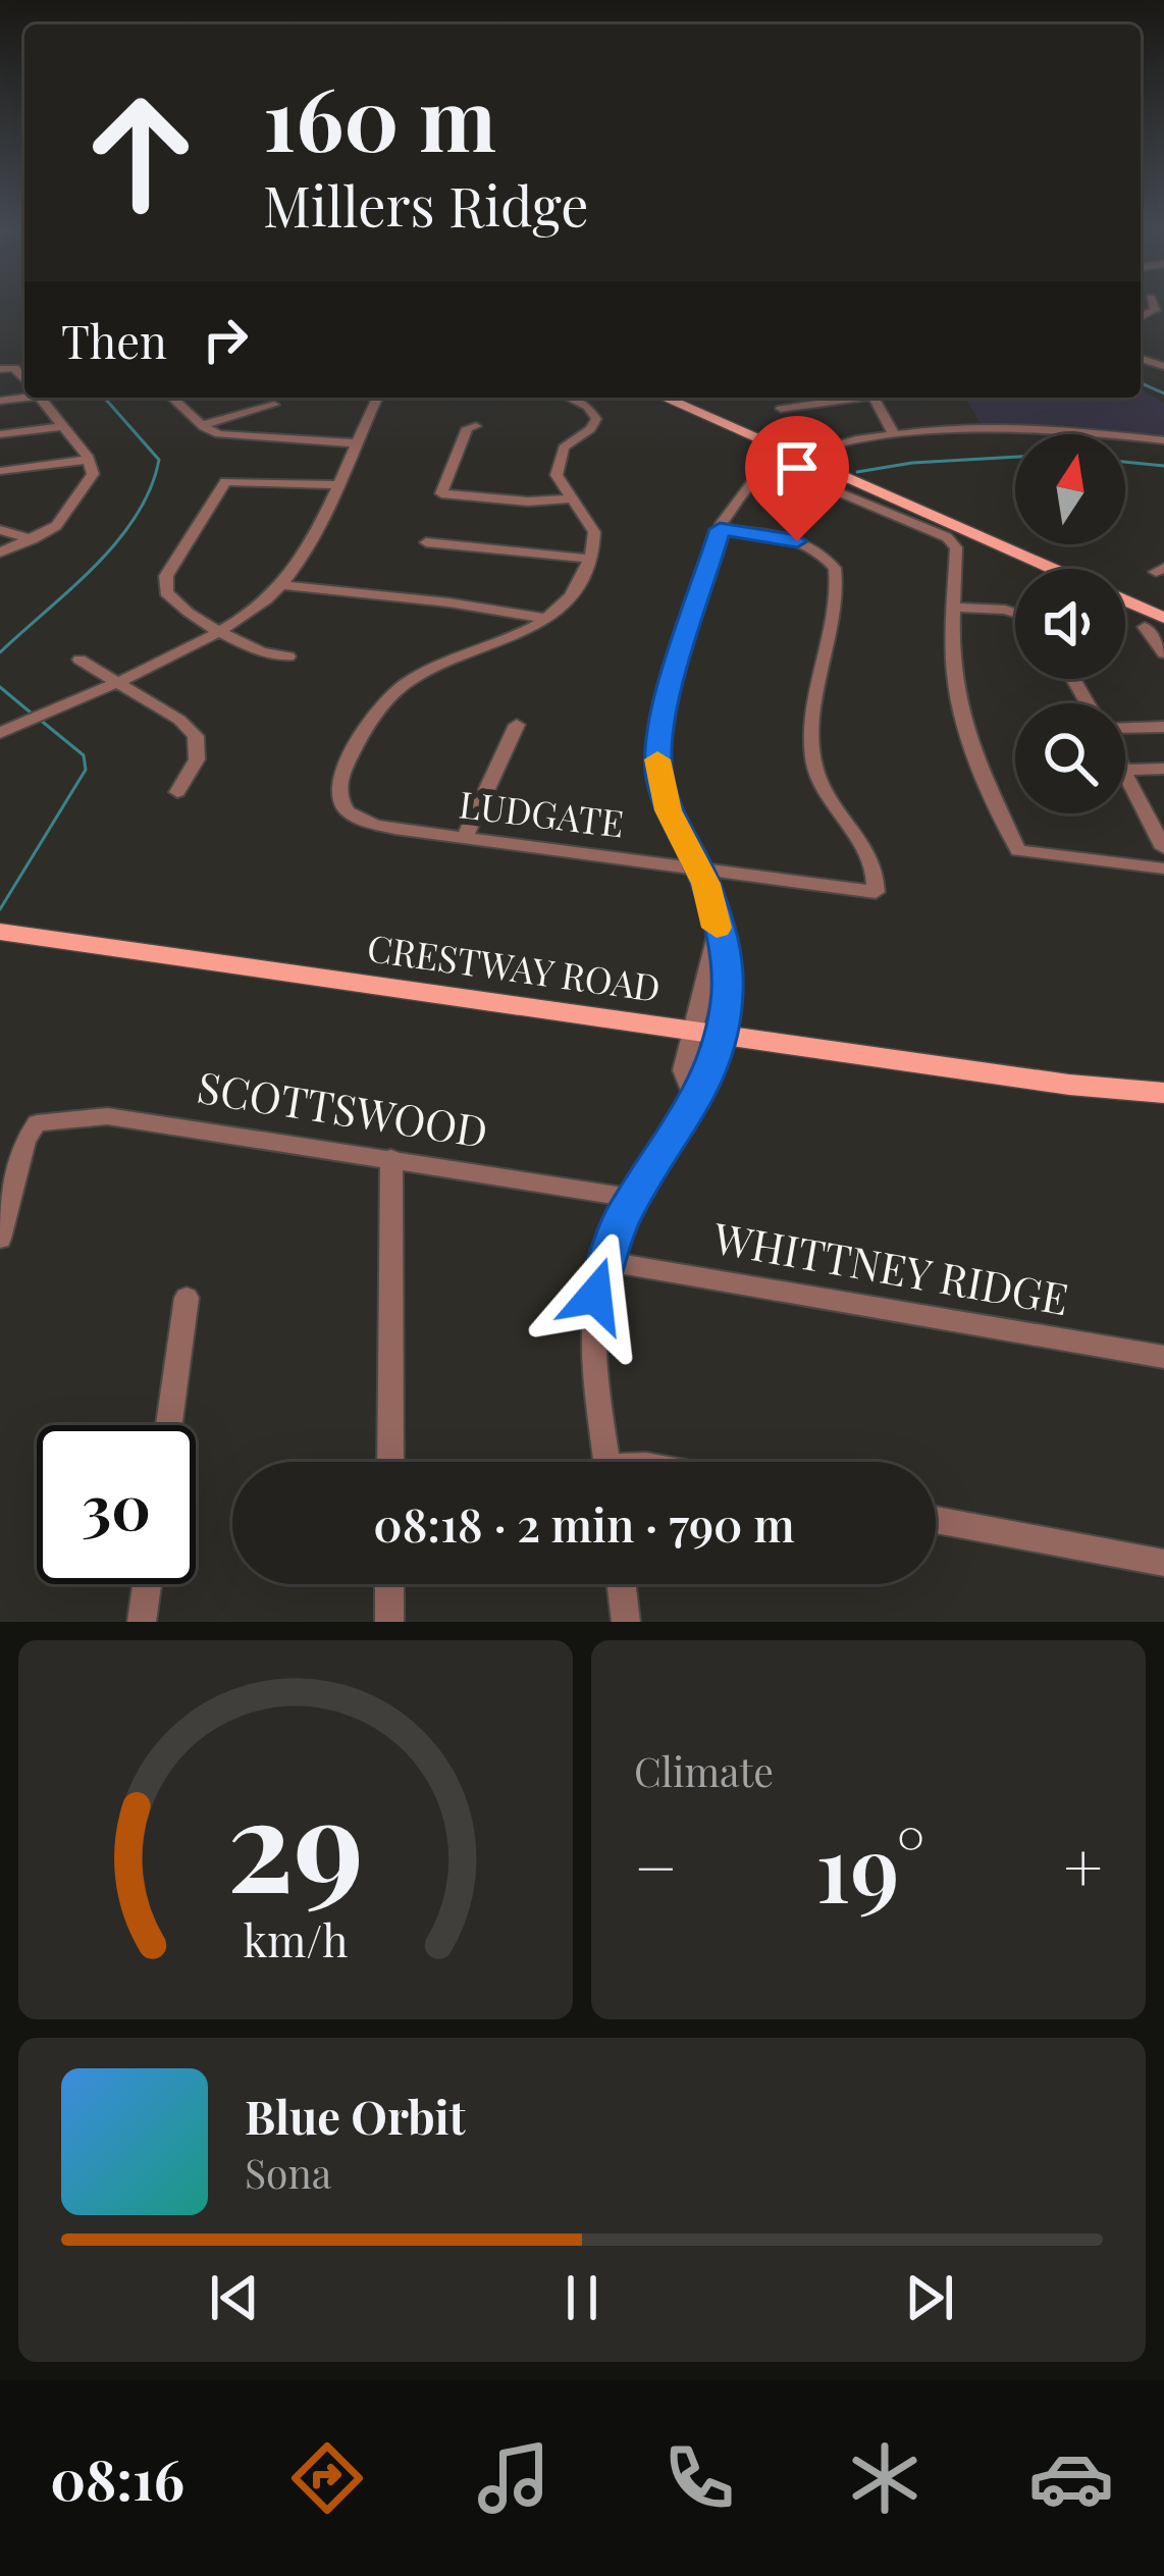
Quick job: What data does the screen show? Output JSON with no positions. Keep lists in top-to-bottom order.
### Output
{
  "streets": {
    "main road": ["CRESTWAY ROAD"],
    "street": ["LUDGATE", "SCOTTSWOOD", "WHITTNEY RIDGE"]
  },
  "north": "top",
  "page": {
    "turn": ["160 m", "Millers Ridge"],
    "then": "Then",
    "limit": "30",
    "trip": "08:18 · 2 min · 790 m",
    "tile": "Climate",
    "heat": ["−", "19°", "+"],
    "song": ["Blue Orbit", "Sona"],
    "tabs": "08:16",
    "gauge": ["29", "km/h"]
  }
}
